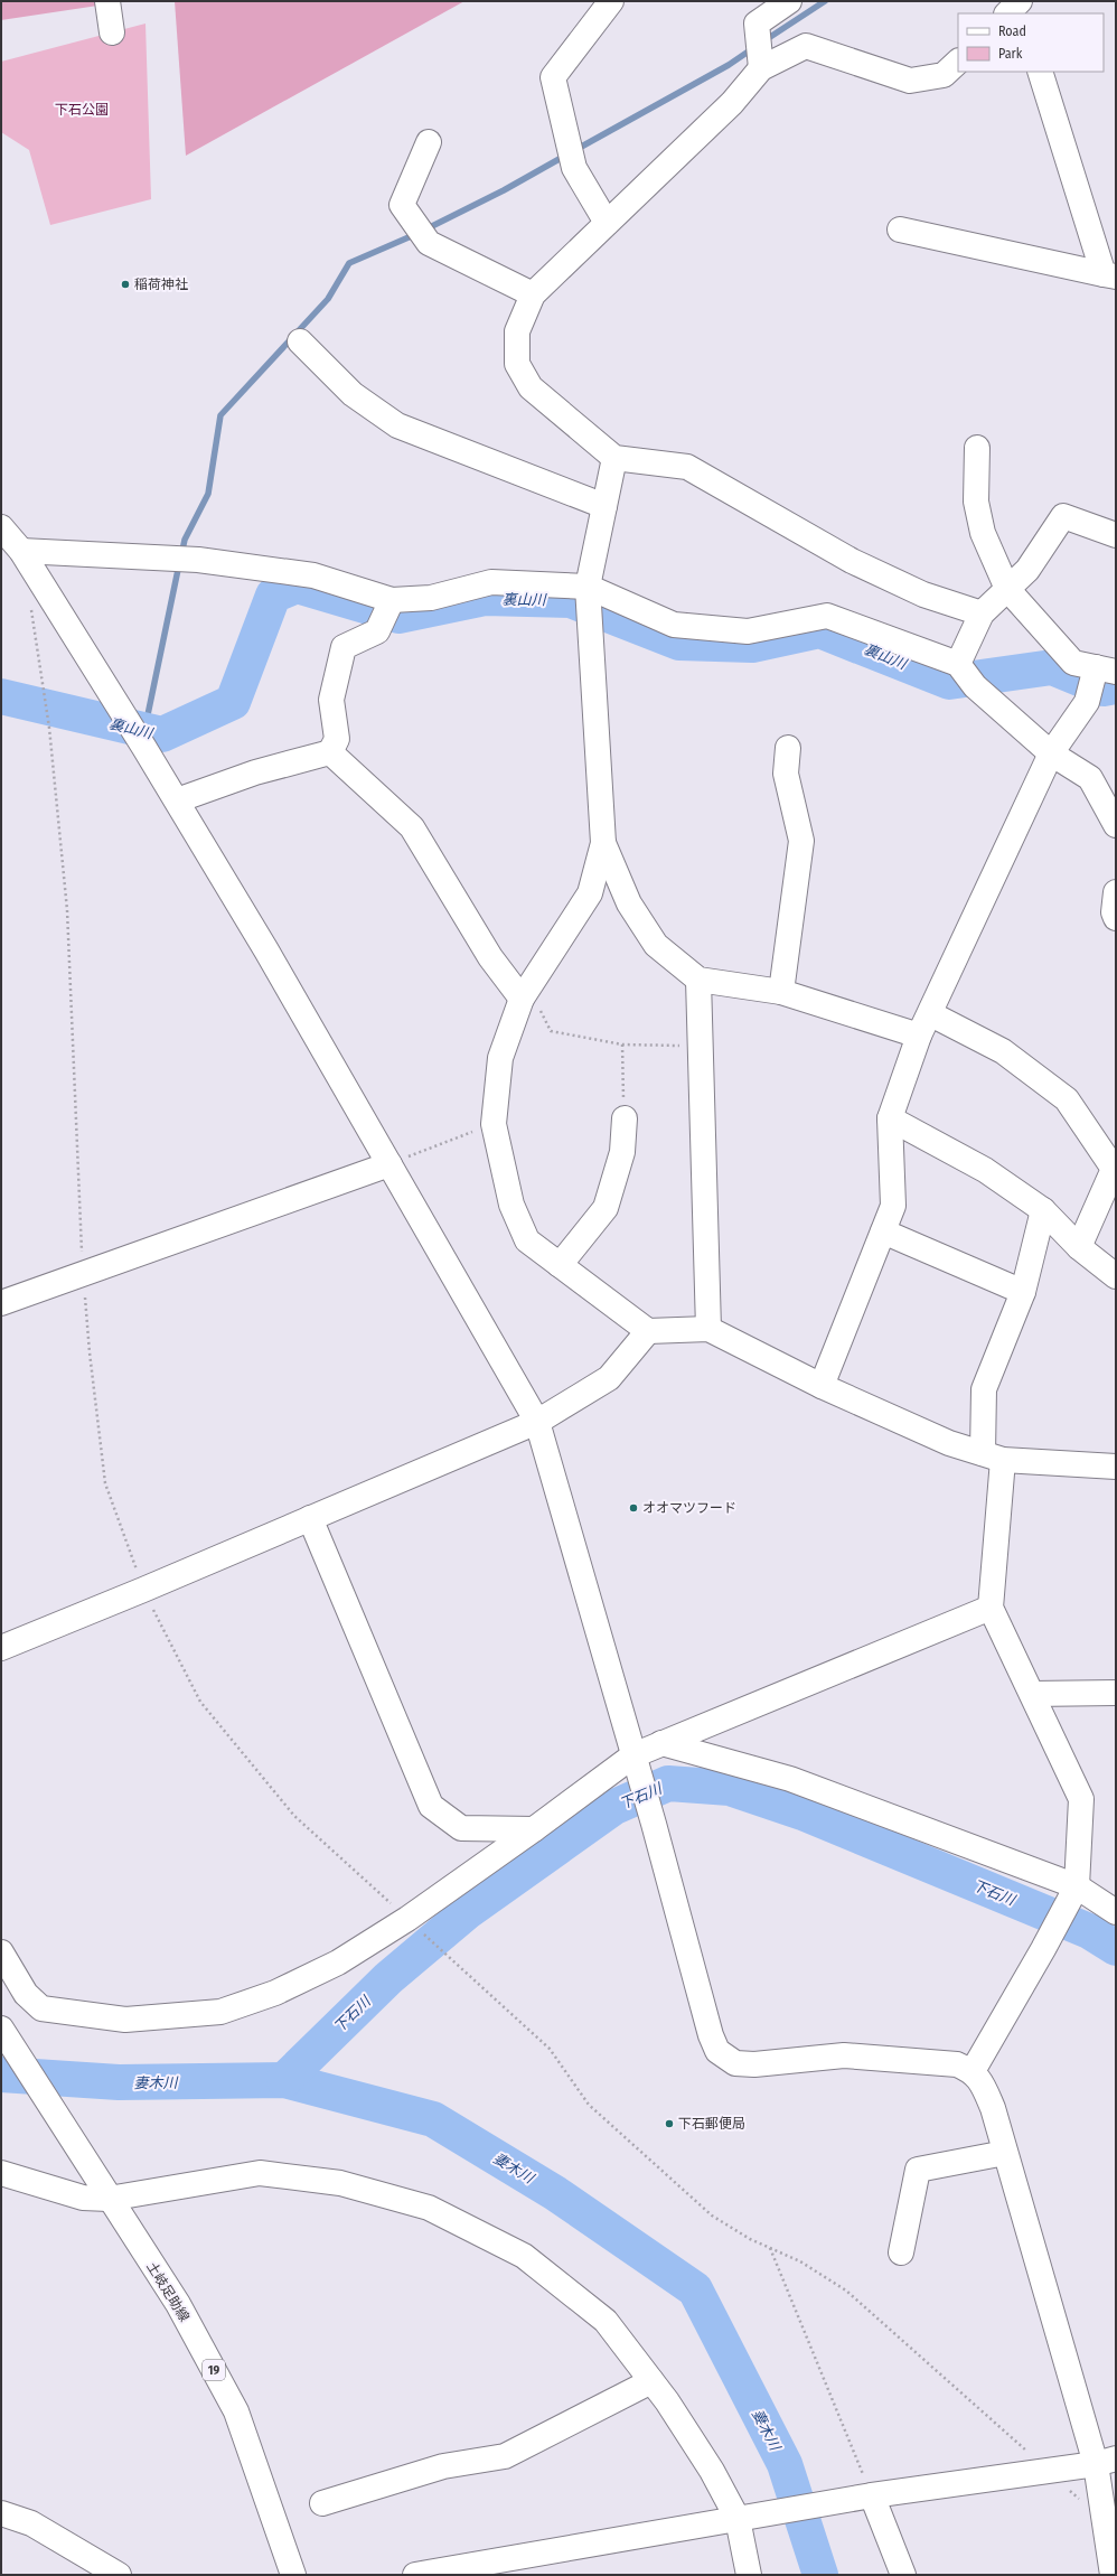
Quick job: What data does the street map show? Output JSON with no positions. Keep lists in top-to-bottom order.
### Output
{
  "streets": {
    "street": ["土岐足助線", "19"]
  },
  "water": ["裏山川", "下石川", "妻木川"],
  "parks": ["下石公園"],
  "places": ["稲荷神社", "オオマツフード", "下石郵便局"],
  "legend": ["Road", "Park"]
}
